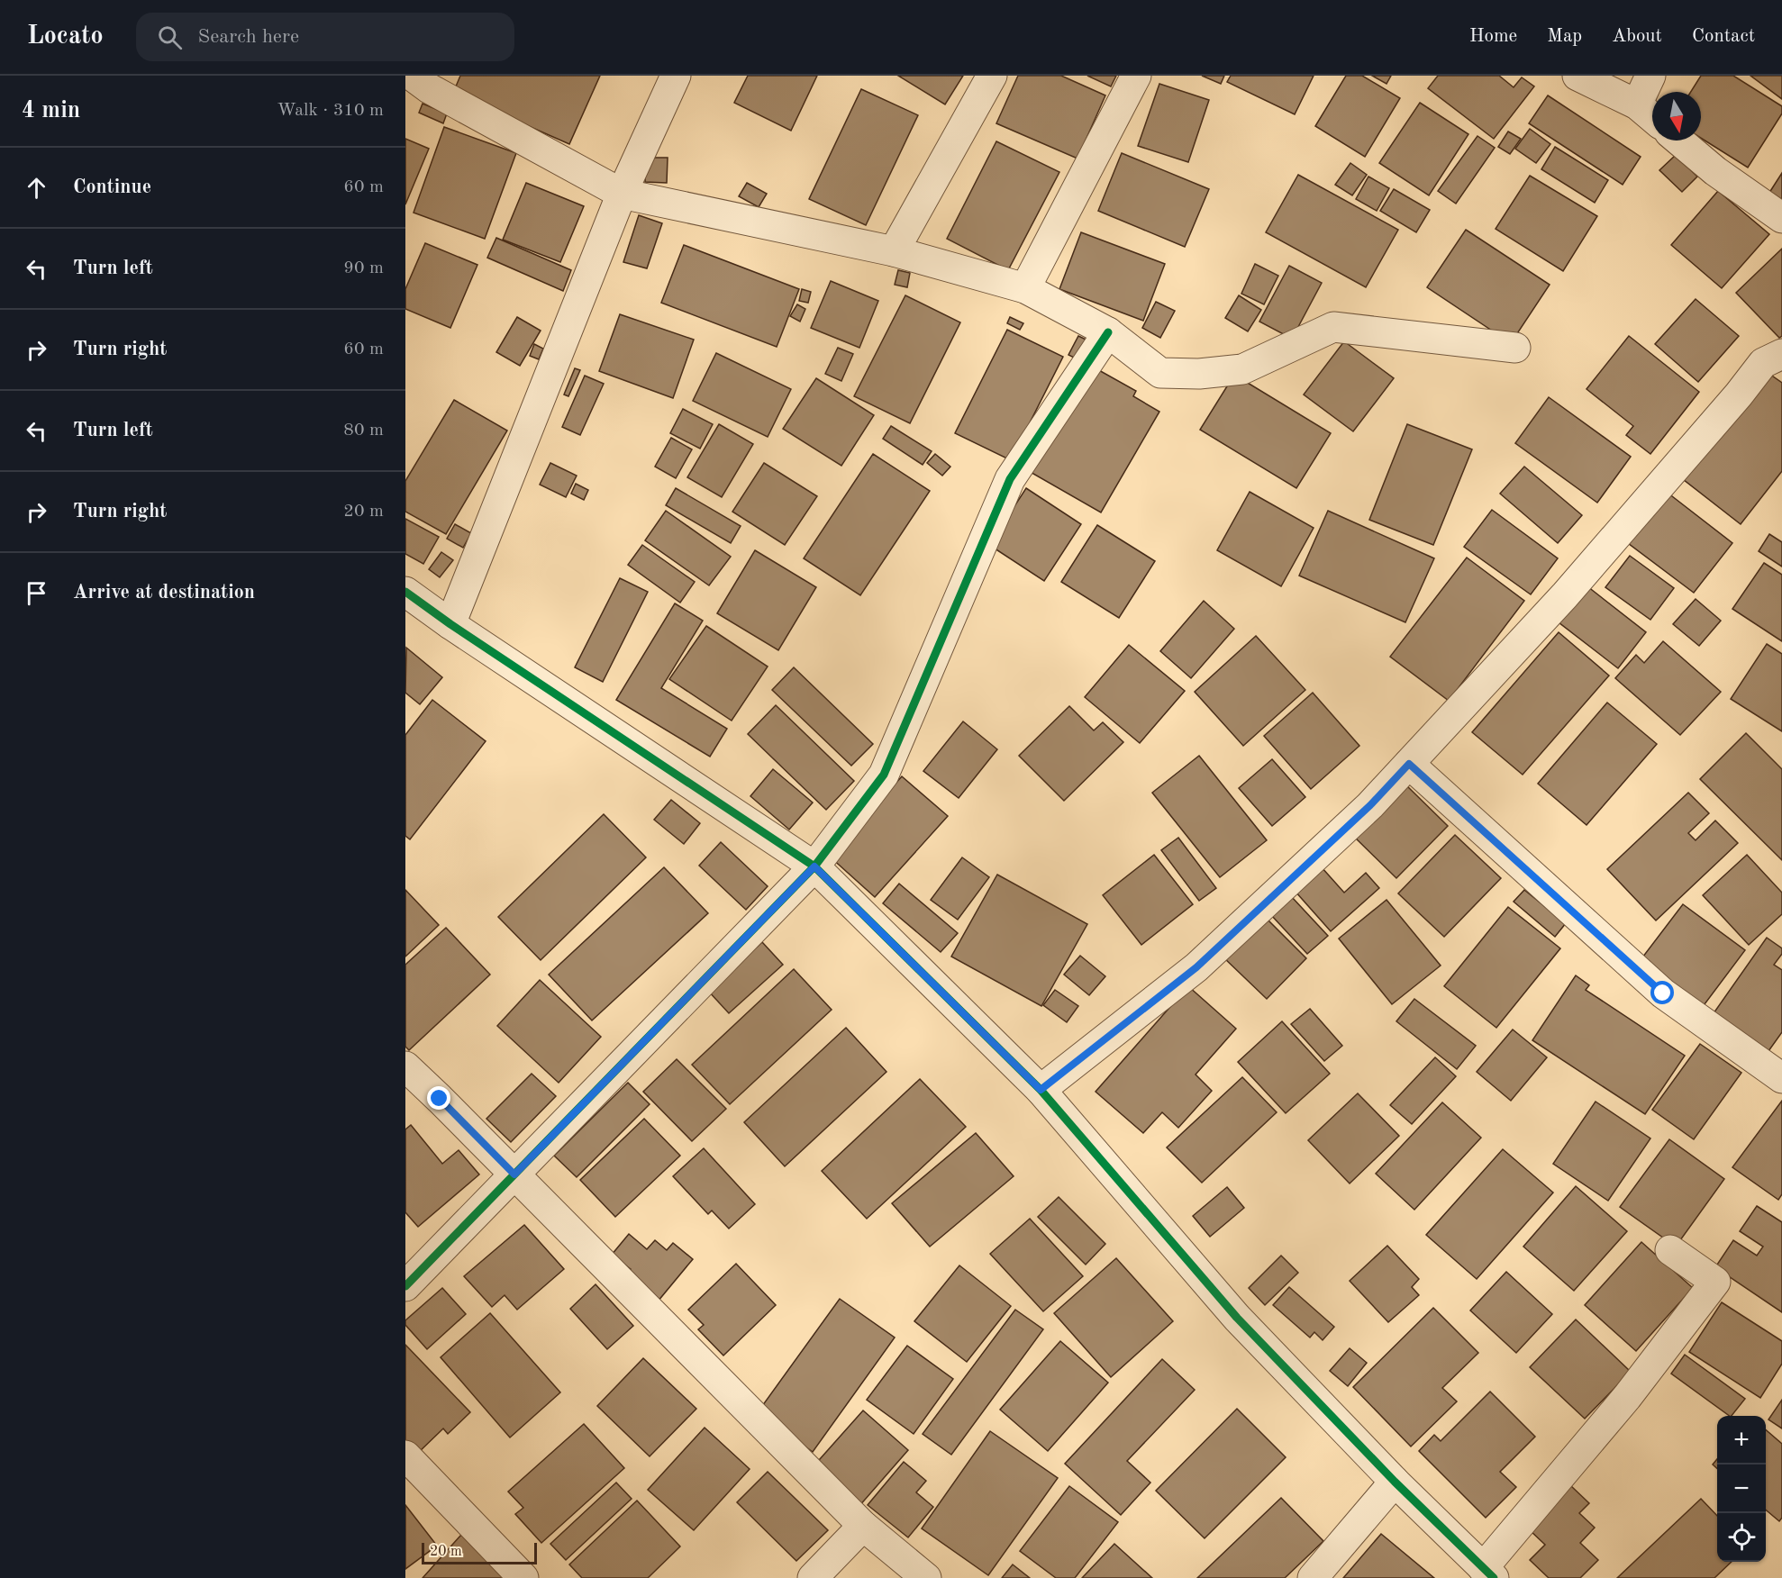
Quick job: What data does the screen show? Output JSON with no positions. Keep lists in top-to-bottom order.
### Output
{
  "scale_bar": "20 m",
  "north": "bottom",
  "page": {
    "header": "Locato",
    "search": "Search here",
    "nav": [
      "Home",
      "Map",
      "About",
      "Contact"
    ],
    "heading": ["4 min", "Walk · 310 m"],
    "list": [
      ["Continue", "60 m"],
      ["Turn left", "90 m"],
      ["Turn right", "60 m"],
      ["Turn left", "80 m"],
      ["Turn right", "20 m"],
      "Arrive at destination"
    ],
    "map_buttons": ["+", "−"],
    "scale": "20 m"
  }
}
